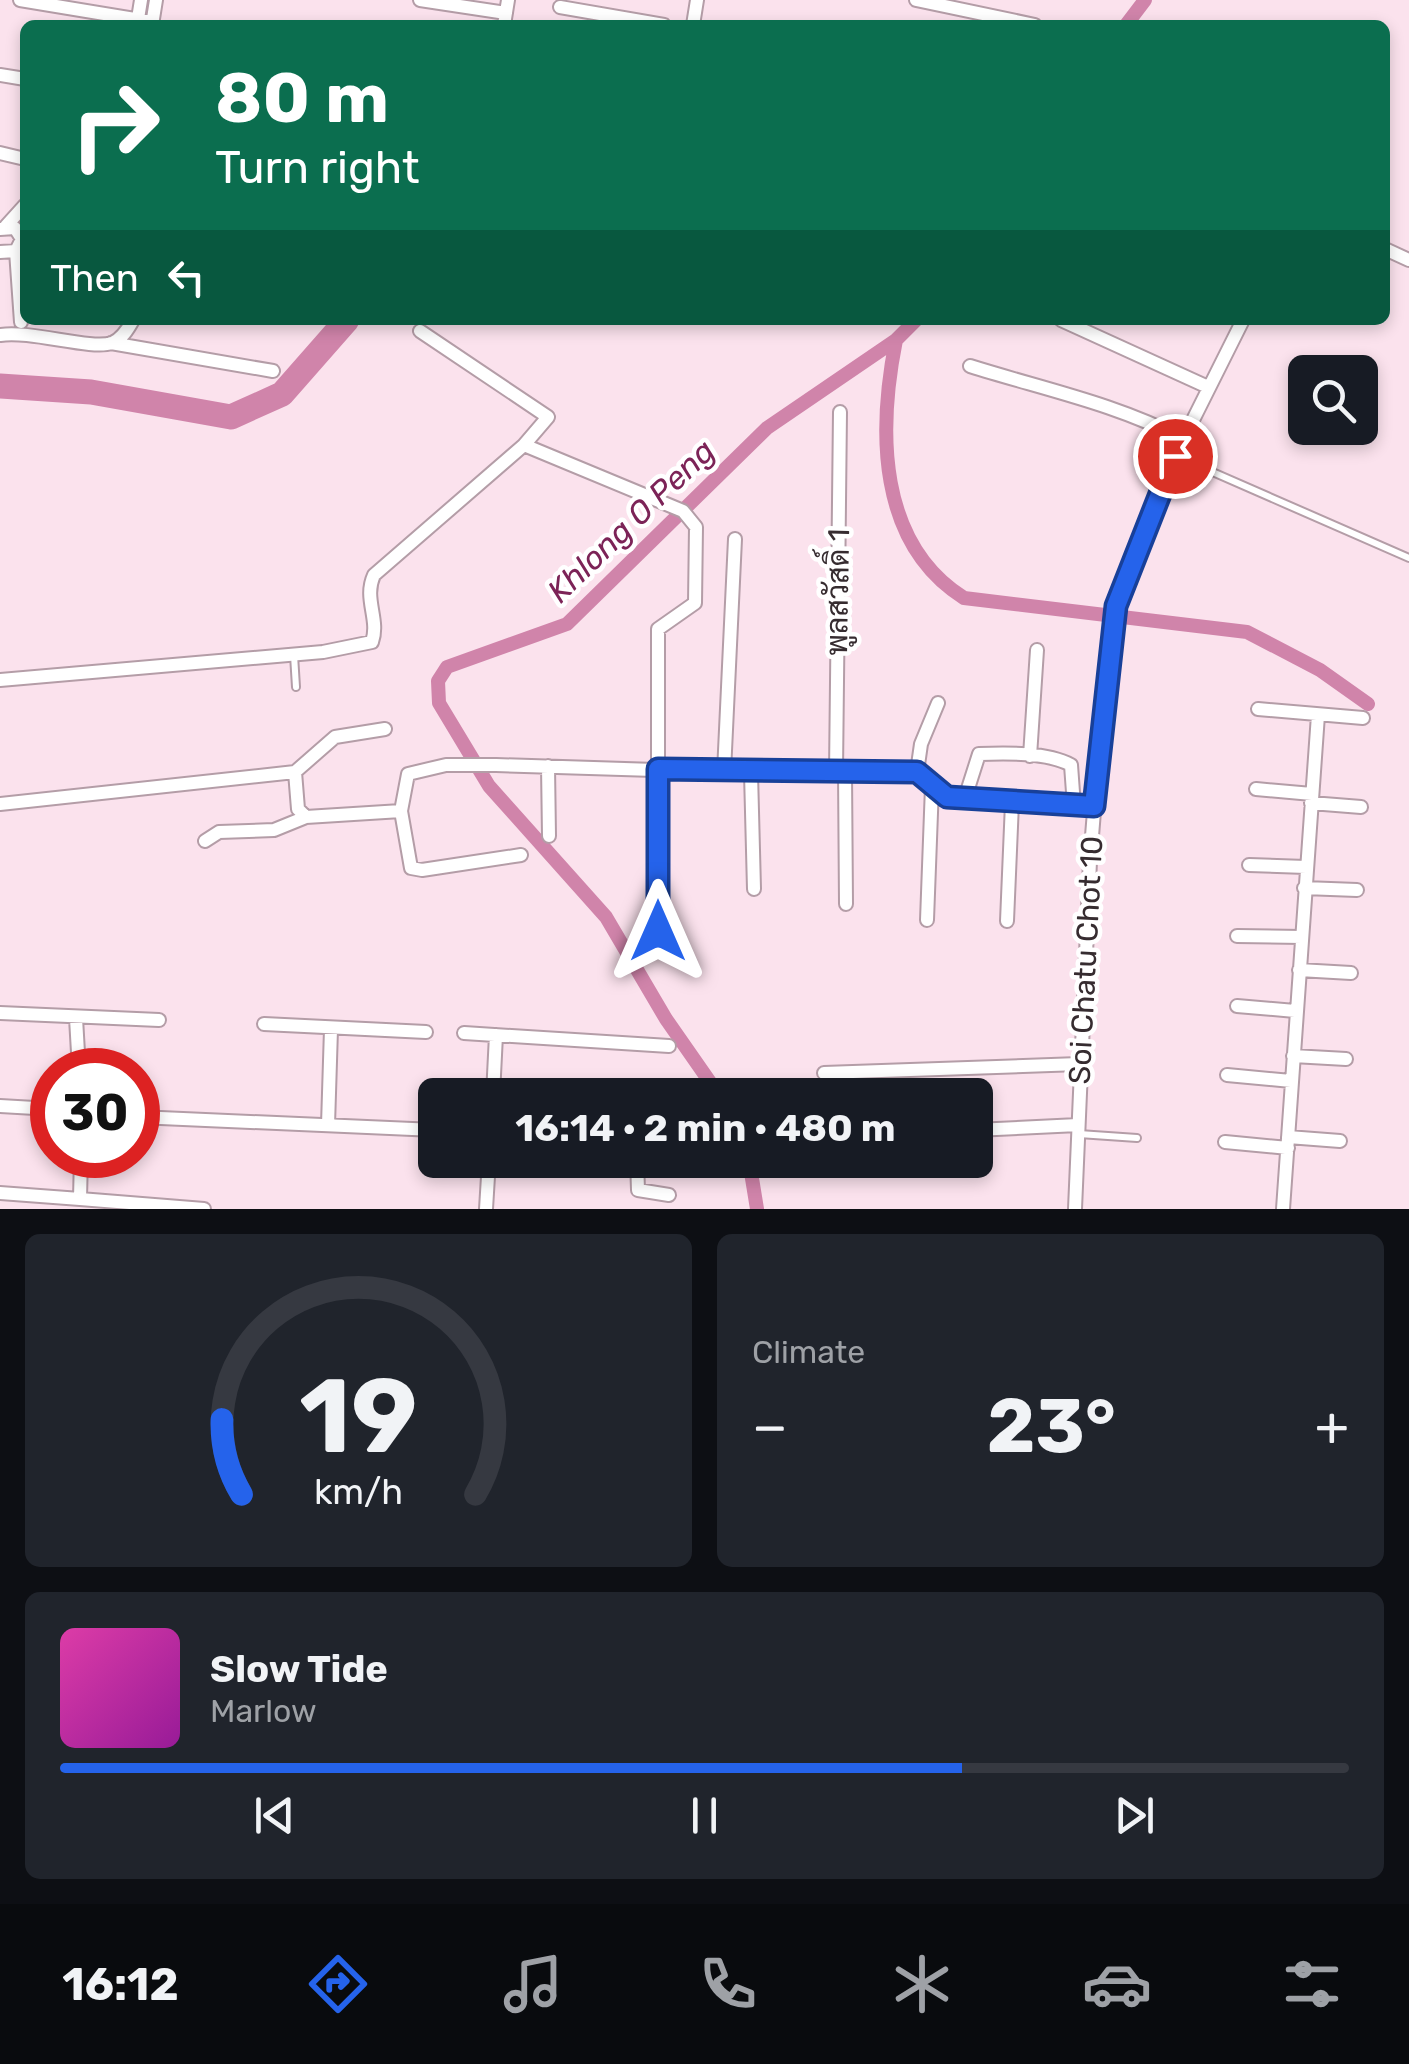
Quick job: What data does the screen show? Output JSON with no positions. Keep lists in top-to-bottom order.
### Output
{
  "streets": {
    "street": ["พูลสวัสดิ์ 1", "Soi Chatu Chot 10"]
  },
  "water": ["Khlong O Peng"],
  "page": {
    "turn": ["80 m", "Turn right"],
    "then": "Then",
    "limit": "30",
    "trip": "16:14 · 2 min · 480 m",
    "tile": "Climate",
    "heat": ["−", "23°", "+"],
    "song": ["Slow Tide", "Marlow"],
    "tabs": "16:12",
    "gauge": ["19", "km/h"]
  }
}
